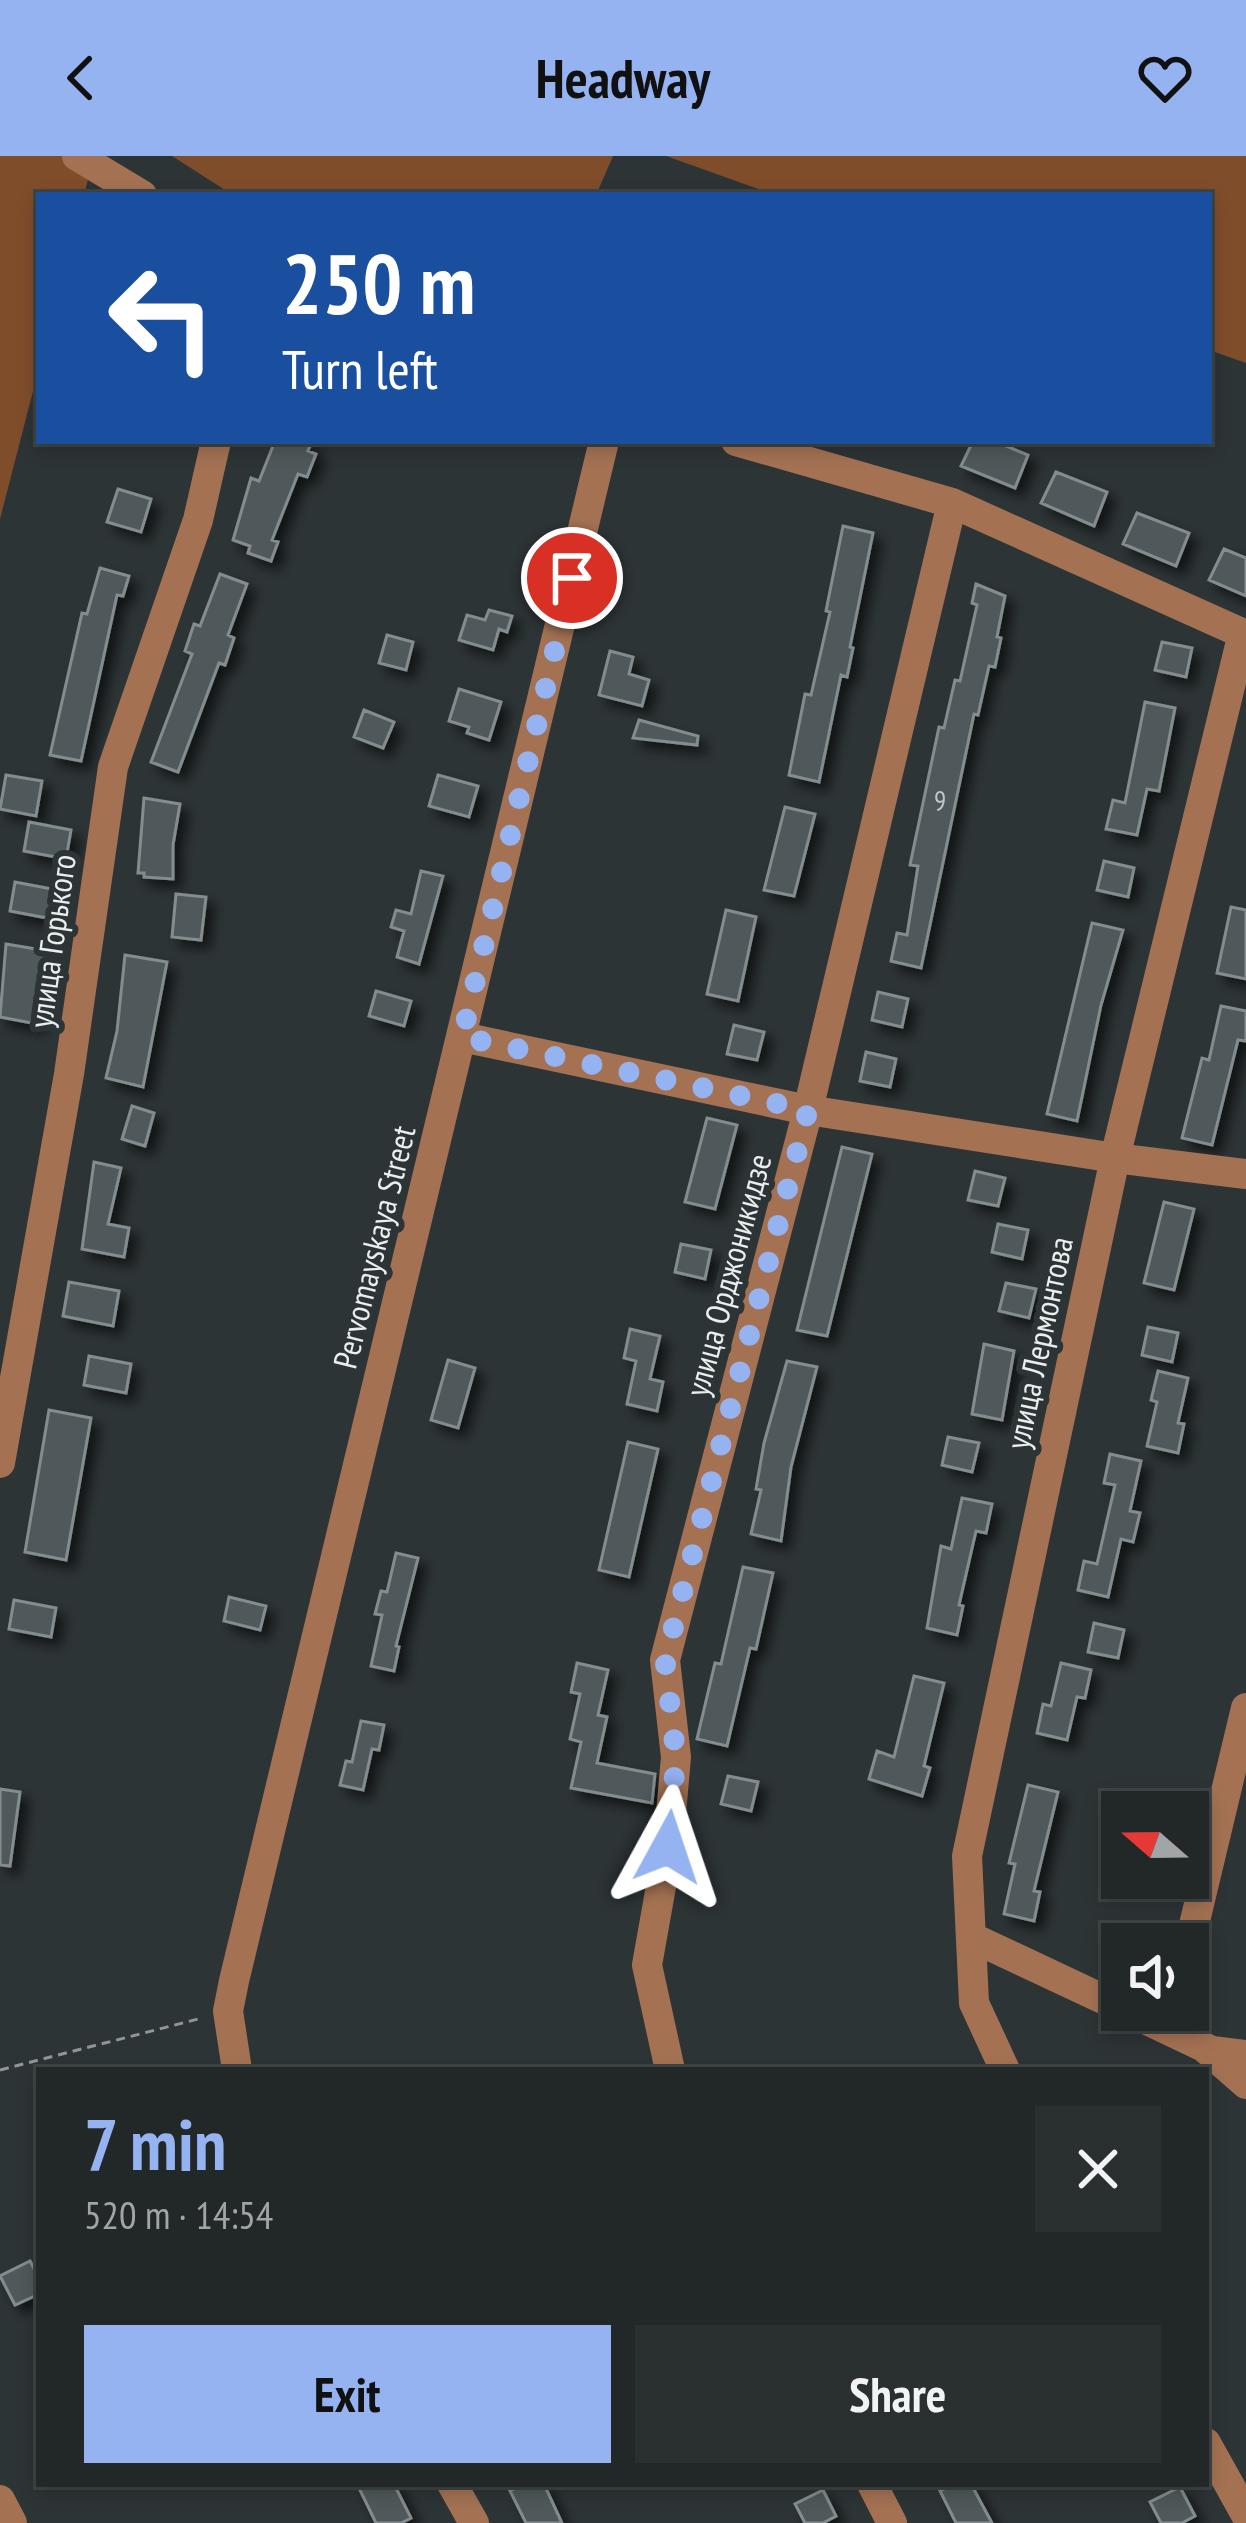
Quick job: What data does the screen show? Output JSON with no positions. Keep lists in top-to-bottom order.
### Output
{
  "streets": {
    "street": [
      "улица Горького",
      "Pervomayskaya Street",
      "улица Орджоникидзе",
      "улица Лермонтова"
    ]
  },
  "house_numbers": ["9"],
  "north": "left",
  "page": {
    "header": "Headway",
    "turn": ["250 m", "Turn left"],
    "heading": ["7 min", "520 m · 14:54"],
    "buttons": ["Exit", "Share"]
  }
}
